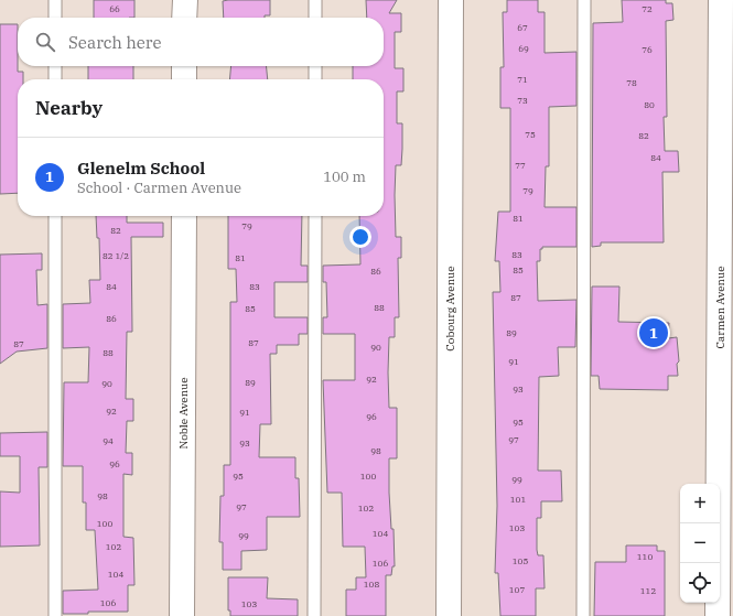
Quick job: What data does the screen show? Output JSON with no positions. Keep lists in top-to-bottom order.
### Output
{
  "streets": {
    "street": ["Carmen Avenue", "Cobourg Avenue", "Noble Avenue"]
  },
  "house_numbers": [
    "66",
    "72",
    "67",
    "69",
    "76",
    "71",
    "78",
    "73",
    "80",
    "75",
    "82",
    "84",
    "77",
    "79",
    "81",
    "79",
    "82",
    "83",
    "82 1/2",
    "81",
    "85",
    "86",
    "84",
    "83",
    "87",
    "88",
    "85",
    "86",
    "89",
    "87",
    "87",
    "90",
    "88",
    "91",
    "92",
    "89",
    "90",
    "93",
    "92",
    "91",
    "96",
    "95",
    "97",
    "94",
    "93",
    "98",
    "96",
    "95",
    "100",
    "99",
    "98",
    "101",
    "97",
    "102",
    "100",
    "103",
    "104",
    "99",
    "102",
    "110",
    "105",
    "106",
    "104",
    "108",
    "107",
    "112",
    "106",
    "103"
  ],
  "page": {
    "search": "Search here",
    "heading": "Nearby",
    "list": [
      {
        "mark": "1",
        "name": "Glenelm School",
        "note": "School · Carmen Avenue",
        "value": "100 m"
      }
    ],
    "pins": "1",
    "map_buttons": ["+", "−"]
  }
}
